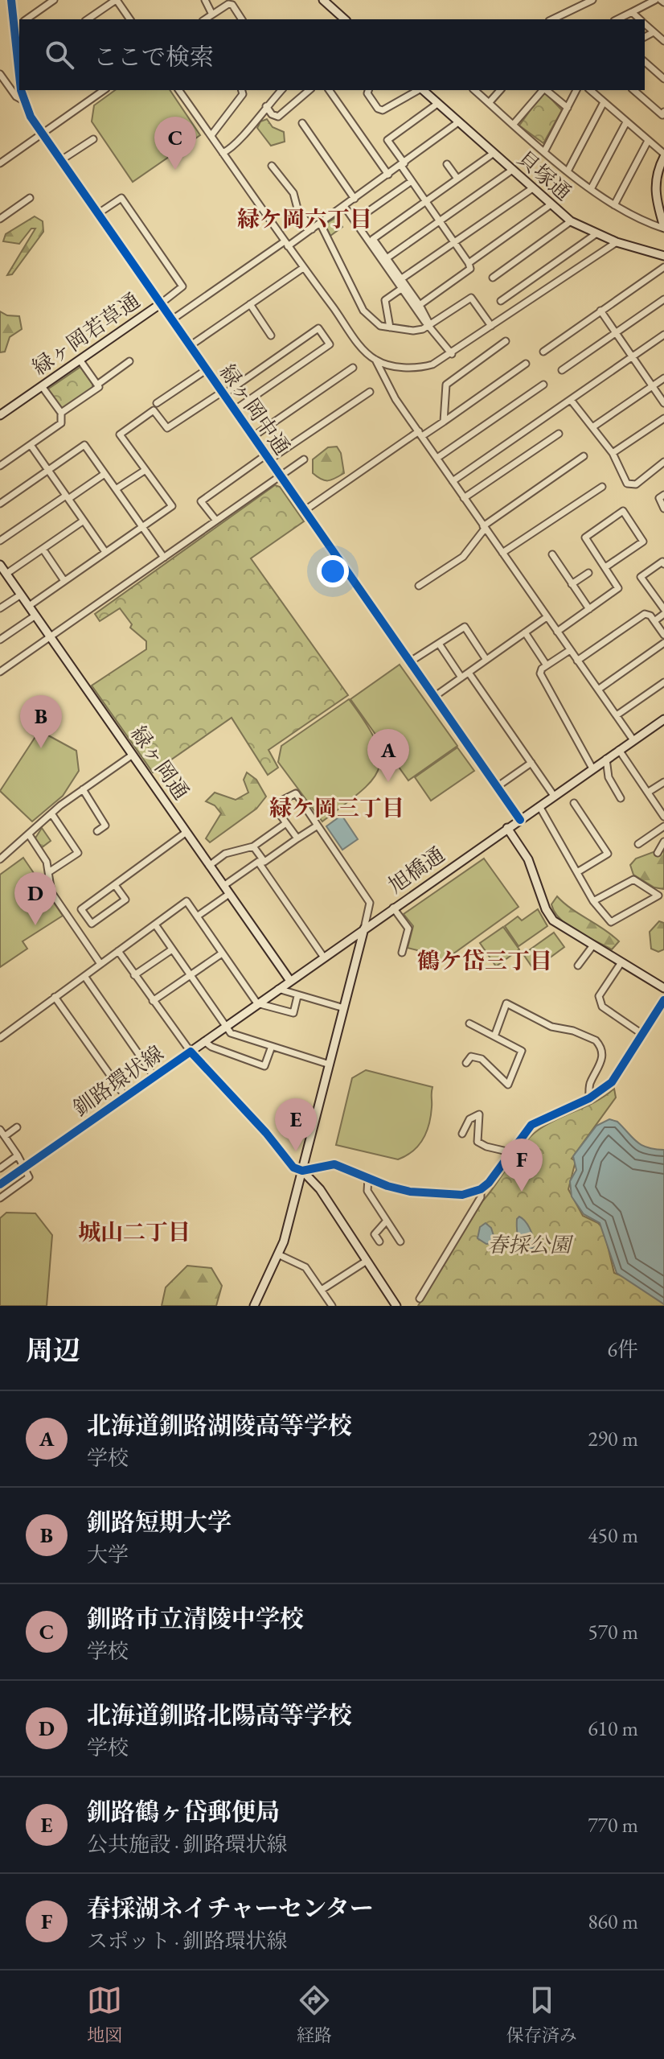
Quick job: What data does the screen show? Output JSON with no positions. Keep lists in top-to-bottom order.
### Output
{
  "streets": {
    "street": [
      "貝塚通",
      "緑ヶ岡若草通",
      "緑ヶ岡中通",
      "緑ヶ岡通",
      "旭橋通",
      "釧路環状線"
    ]
  },
  "crossings": [
    ["緑ヶ岡若草通", "緑ヶ岡中通"],
    ["緑ヶ岡中通", "旭橋通"],
    ["緑ヶ岡通", "旭橋通"],
    ["旭橋通", "釧路環状線"]
  ],
  "districts": [
    "緑ケ岡六丁目",
    "緑ケ岡三丁目",
    "鶴ケ岱三丁目",
    "城山二丁目"
  ],
  "parks": ["春採公園"],
  "page": {
    "search": "ここで検索",
    "pins": [
      "C",
      "B",
      "A",
      "D",
      "E",
      "F"
    ],
    "heading": ["周辺", "6件"],
    "list": [
      {
        "mark": "A",
        "name": "北海道釧路湖陵高等学校",
        "note": "学校",
        "value": "290 m"
      },
      {
        "mark": "B",
        "name": "釧路短期大学",
        "note": "大学",
        "value": "450 m"
      },
      {
        "mark": "C",
        "name": "釧路市立清陵中学校",
        "note": "学校",
        "value": "570 m"
      },
      {
        "mark": "D",
        "name": "北海道釧路北陽高等学校",
        "note": "学校",
        "value": "610 m"
      },
      {
        "mark": "E",
        "name": "釧路鶴ヶ岱郵便局",
        "note": "公共施設 · 釧路環状線",
        "value": "770 m"
      },
      {
        "mark": "F",
        "name": "春採湖ネイチャーセンター",
        "note": "スポット · 釧路環状線",
        "value": "860 m"
      }
    ],
    "nav": ["地図", "経路", "保存済み"]
  }
}
